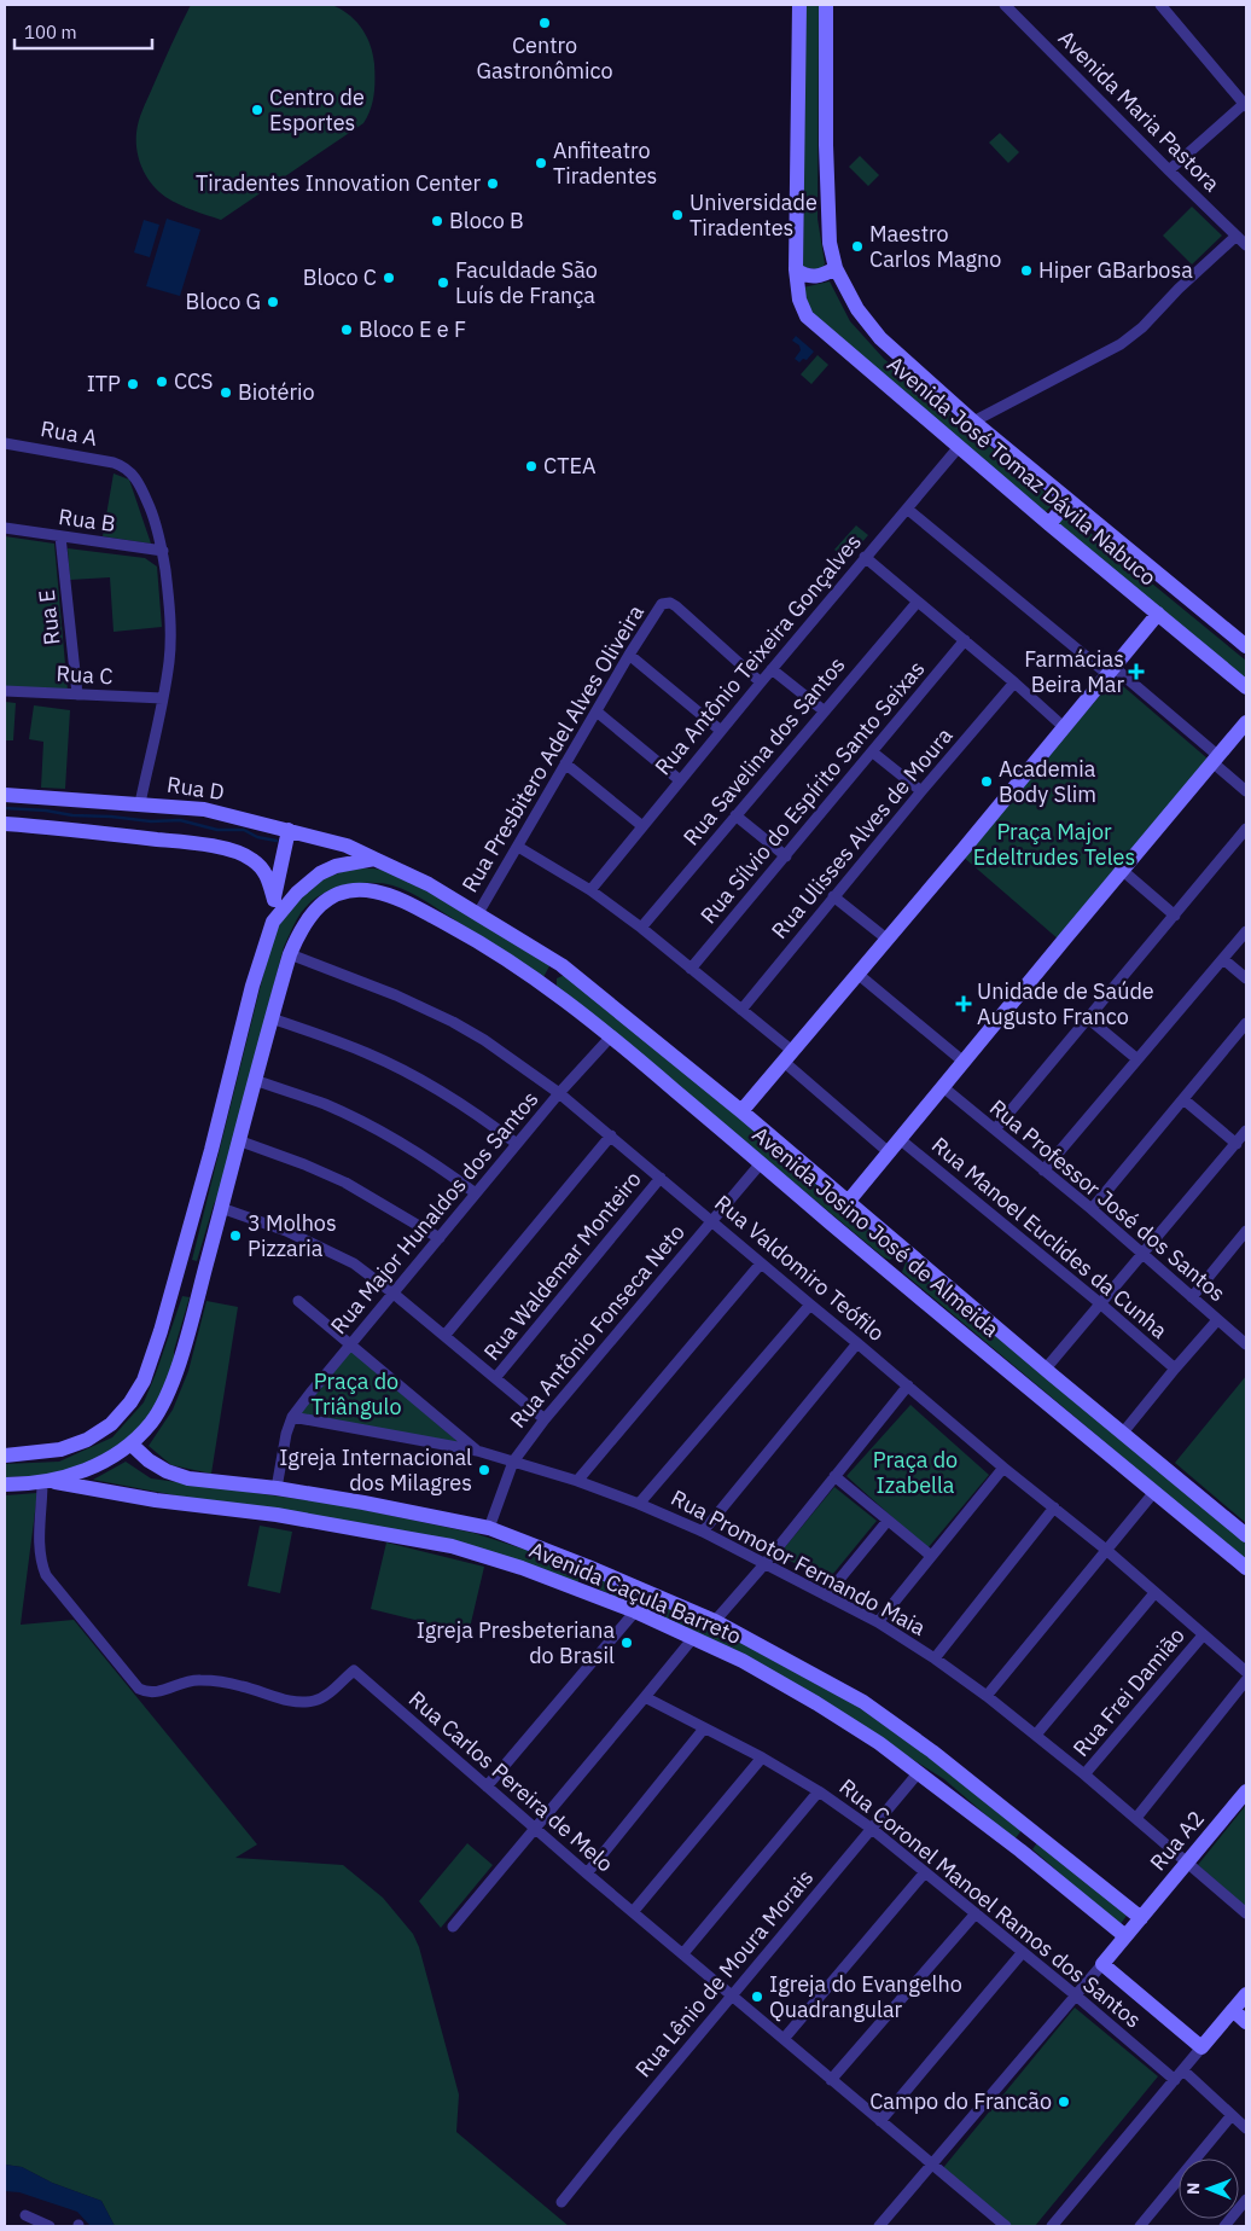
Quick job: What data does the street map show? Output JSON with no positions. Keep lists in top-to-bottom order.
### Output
{
  "streets": {
    "main road": [
      "Avenida José Tomaz Dávila Nabuco",
      "Rua D",
      "Avenida Josino José de Almeida",
      "Avenida Caçula Barreto",
      "Rua A2"
    ],
    "street": [
      "Avenida Maria Pastora",
      "Rua A",
      "Rua B",
      "Rua E",
      "Rua Antônio Teixeira Gonçalves",
      "Rua C",
      "Rua Presbitero Adel Alves Oliveira",
      "Rua Savelina dos Santos",
      "Rua Sílvio do Espírito Santo Seixas",
      "Rua Ulisses Alves de Moura",
      "Rua Professor José dos Santos",
      "Rua Major Hunaldos dos Santos",
      "Rua Manoel Euclides da Cunha",
      "Rua Waldemar Monteiro",
      "Rua Valdomiro Teófilo",
      "Rua Antônio Fonseca Neto",
      "Rua Promotor Fernando Maia",
      "Rua Frei Damião",
      "Rua Carlos Pereira de Melo",
      "Rua Coronel Manoel Ramos dos Santos",
      "Rua Lênio de Moura Morais"
    ]
  },
  "crossings": [
    ["Rua A", "Rua B"],
    ["Avenida José Tomaz Dávila Nabuco", "Rua Antônio Teixeira Gonçalves"],
    ["Rua B", "Rua E"],
    ["Rua E", "Rua C"],
    ["Rua Antônio Teixeira Gonçalves", "Rua Presbitero Adel Alves Oliveira"],
    ["Rua Presbitero Adel Alves Oliveira", "Rua D"],
    ["Rua Presbitero Adel Alves Oliveira", "Avenida Josino José de Almeida"],
    ["Rua D", "Avenida Josino José de Almeida"],
    ["Rua Major Hunaldos dos Santos", "Avenida Josino José de Almeida"],
    ["Rua Major Hunaldos dos Santos", "Rua Valdomiro Teófilo"],
    ["Rua Major Hunaldos dos Santos", "Rua Promotor Fernando Maia"],
    ["Avenida Josino José de Almeida", "Rua Valdomiro Teófilo"],
    ["Avenida Josino José de Almeida", "Rua Antônio Fonseca Neto"],
    ["Rua Waldemar Monteiro", "Rua Valdomiro Teófilo"],
    ["Rua Valdomiro Teófilo", "Rua Antônio Fonseca Neto"],
    ["Rua Valdomiro Teófilo", "Rua Frei Damião"],
    ["Rua Antônio Fonseca Neto", "Rua Promotor Fernando Maia"],
    ["Rua Antônio Fonseca Neto", "Avenida Caçula Barreto"],
    ["Rua Promotor Fernando Maia", "Rua Frei Damião"],
    ["Rua Promotor Fernando Maia", "Rua A2"],
    ["Avenida Caçula Barreto", "Rua Carlos Pereira de Melo"],
    ["Avenida Caçula Barreto", "Rua A2"],
    ["Avenida Caçula Barreto", "Rua Lênio de Moura Morais"],
    ["Rua Carlos Pereira de Melo", "Rua Lênio de Moura Morais"],
    ["Rua Coronel Manoel Ramos dos Santos", "Rua Lênio de Moura Morais"]
  ],
  "parks": ["Praça Major Edeltrudes Teles", "Praça do Triângulo", "Praça do Izabella"],
  "places": {
    "other": [
      "Centro Gastronômico",
      "Centro de Esportes",
      "Anfiteatro Tiradentes",
      "Tiradentes Innovation Center",
      "Universidade Tiradentes",
      "Bloco B",
      "Maestro Carlos Magno",
      "Hiper GBarbosa",
      "Bloco C",
      "Faculdade São Luís de França",
      "Bloco G",
      "Bloco E e F",
      "CCS",
      "ITP",
      "Biotério",
      "CTEA",
      "Academia Body Slim",
      "3 Molhos Pizzaria",
      "Igreja Internacional dos Milagres",
      "Igreja Presbeteriana do Brasil",
      "Igreja do Evangelho Quadrangular",
      "Campo do Francão"
    ],
    "health": ["Farmácias Beira Mar", "Unidade de Saúde Augusto Franco"]
  },
  "scale_bar": "100 m",
  "north": "left"
}
